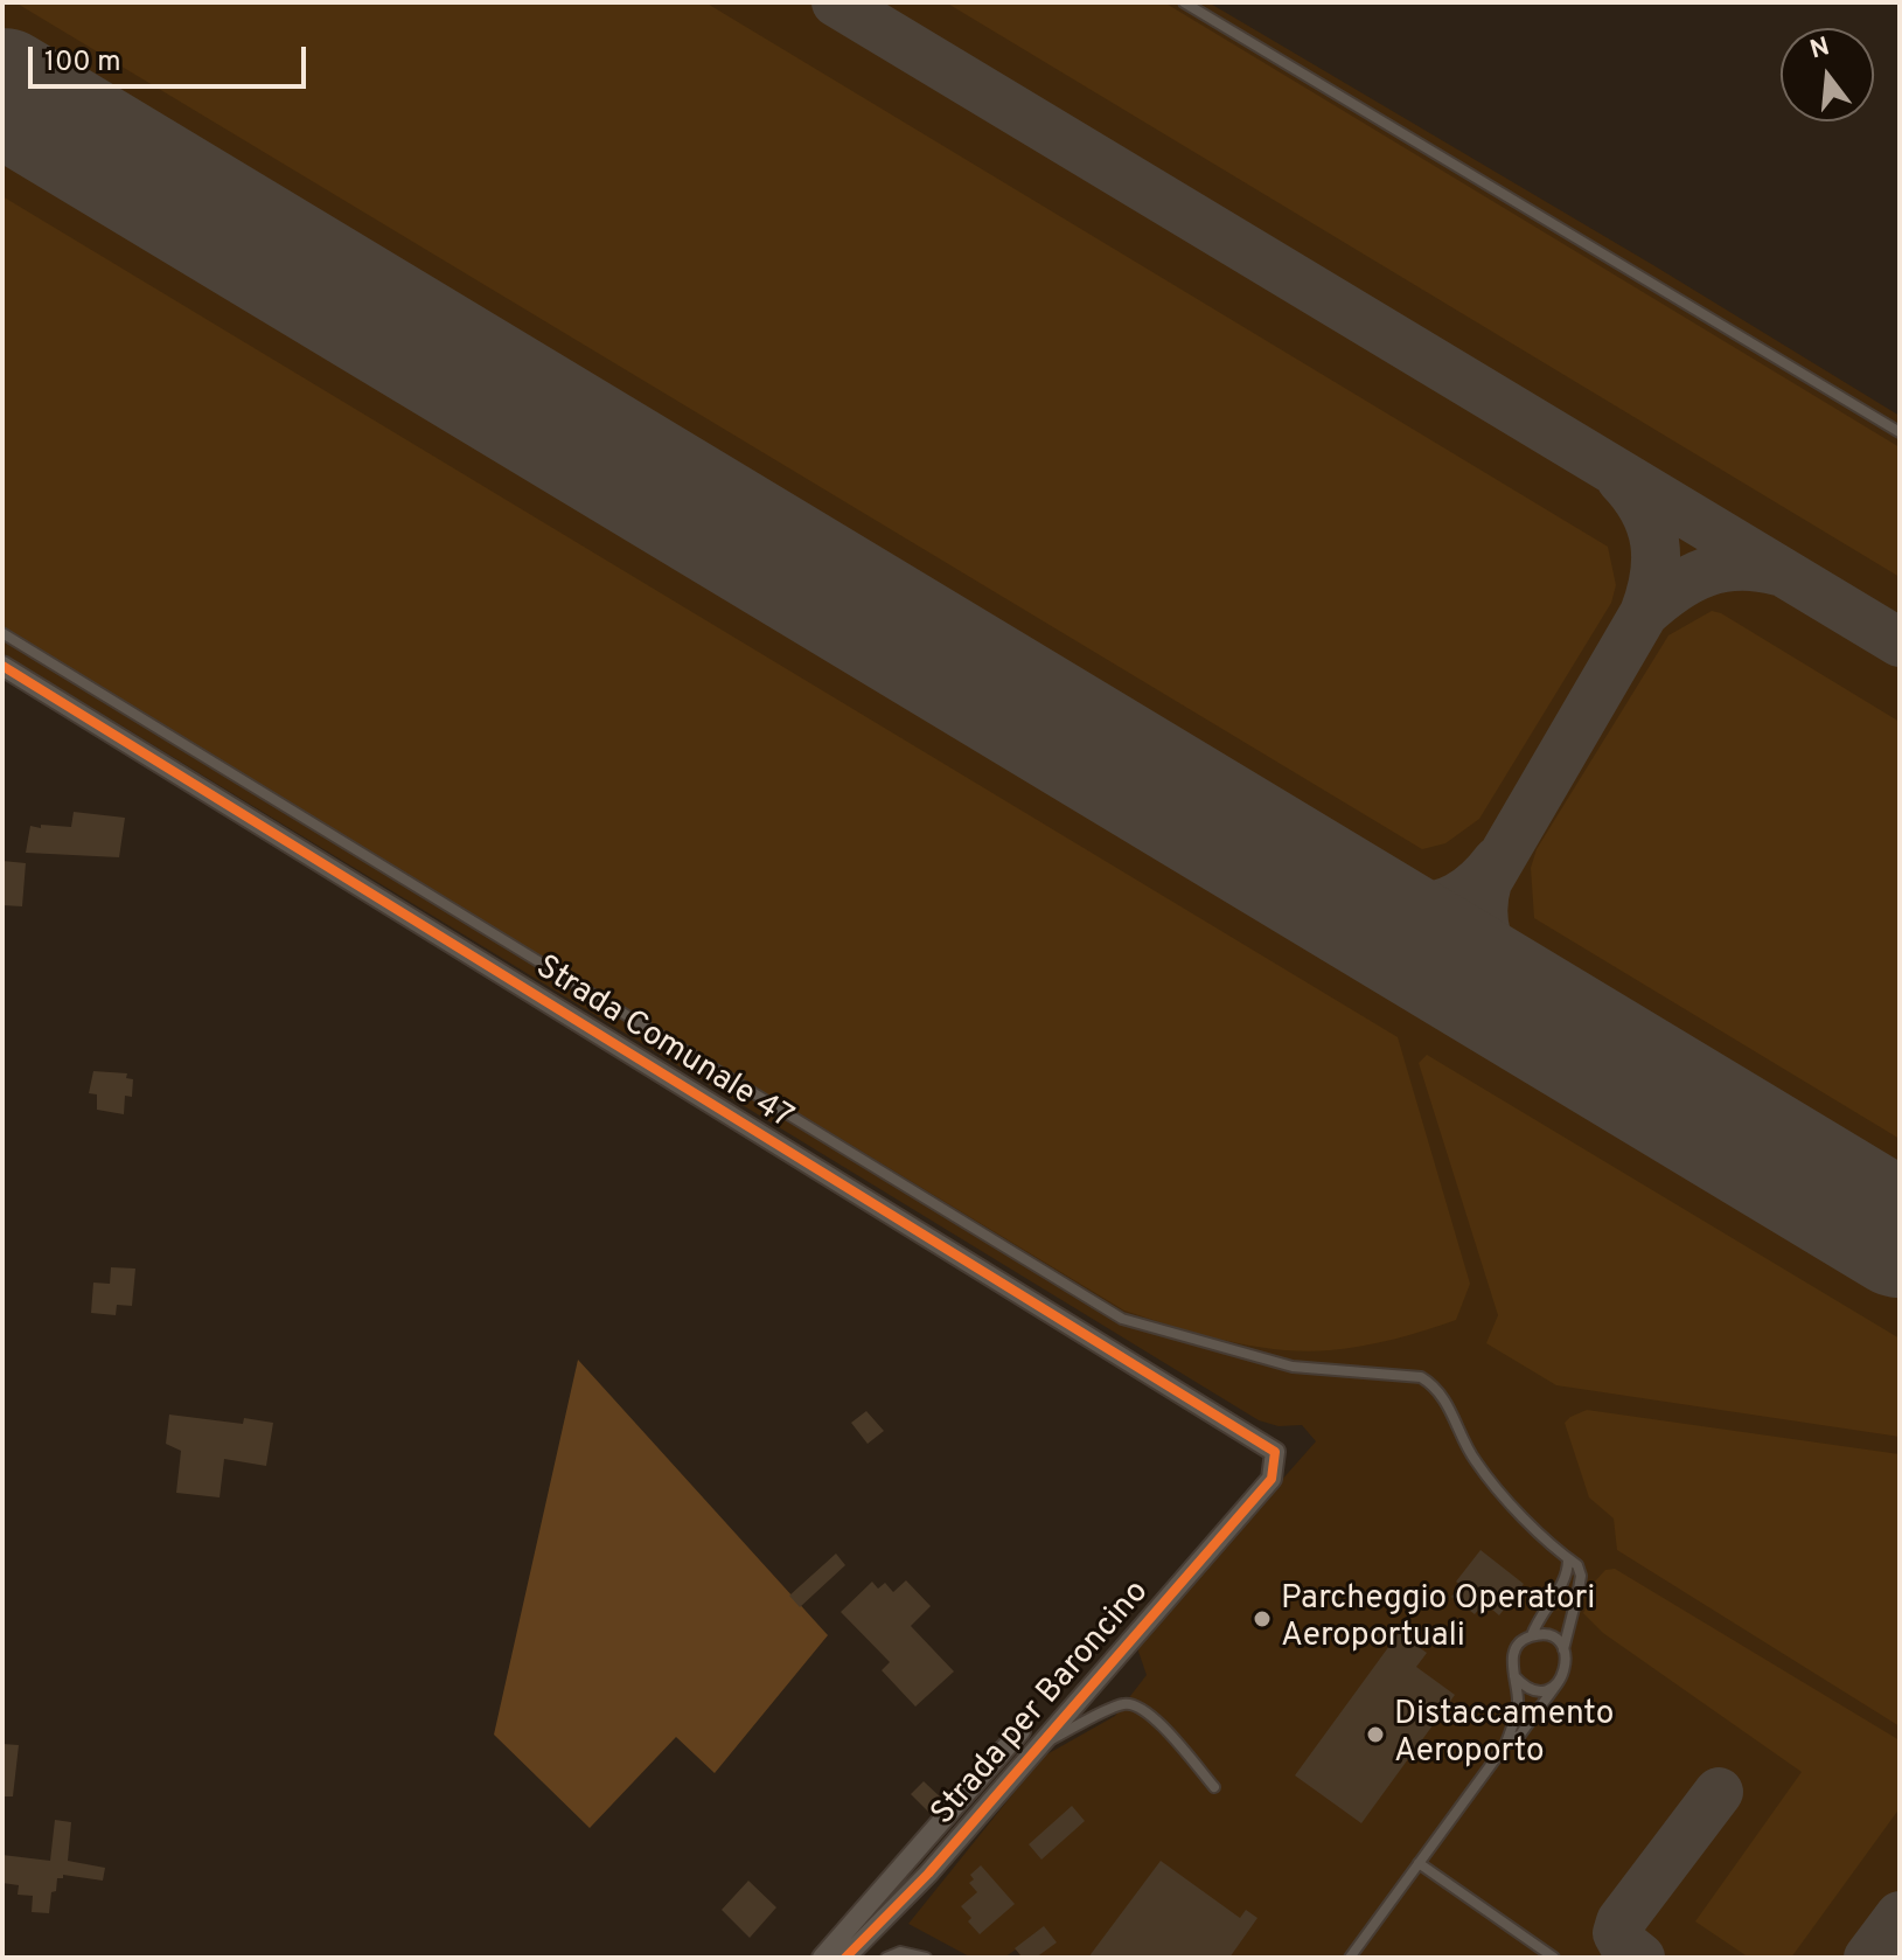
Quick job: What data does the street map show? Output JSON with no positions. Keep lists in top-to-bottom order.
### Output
{
  "streets": {
    "street": ["Strada Comunale 47", "Strada per Baroncino"]
  },
  "crossings": [
    ["Strada Comunale 47", "Strada per Baroncino"]
  ],
  "places": ["Parcheggio Operatori Aeroportuali", "Distaccamento Aeroporto"],
  "scale_bar": "100 m",
  "north": "top"
}
